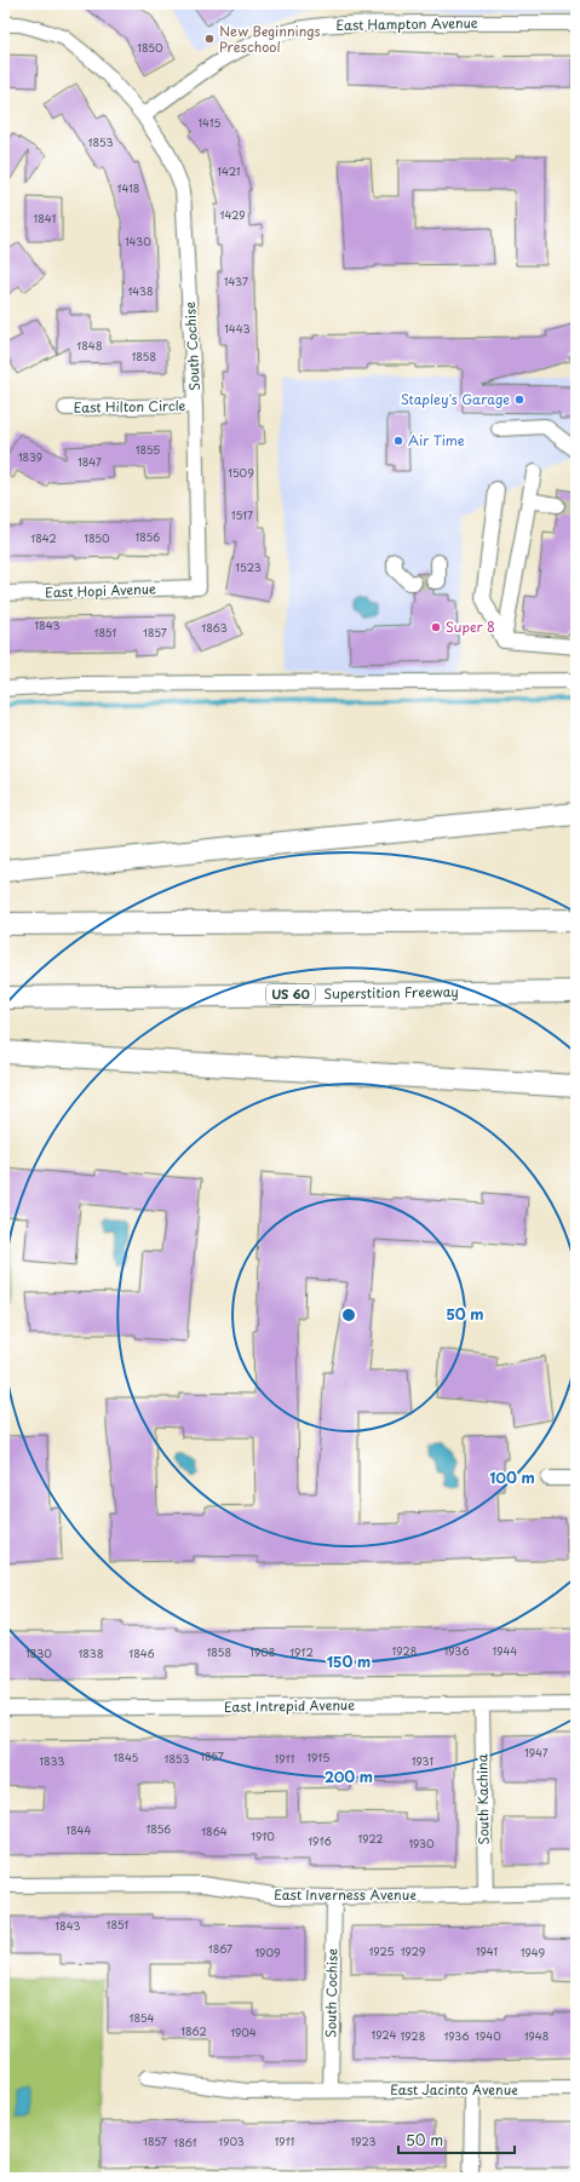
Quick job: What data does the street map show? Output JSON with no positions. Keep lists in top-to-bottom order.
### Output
{
  "streets": {
    "highway": ["Superstition Freeway", "US 60"],
    "street": [
      "East Hampton Avenue",
      "South Cochise",
      "East Hilton Circle",
      "East Hopi Avenue",
      "East Intrepid Avenue",
      "South Kachina",
      "East Inverness Avenue",
      "East Jacinto Avenue"
    ]
  },
  "crossings": [
    ["East Hampton Avenue", "South Cochise"],
    ["South Cochise", "East Hilton Circle"],
    ["South Cochise", "East Hopi Avenue"],
    ["South Cochise", "East Inverness Avenue"],
    ["South Cochise", "East Jacinto Avenue"],
    ["East Intrepid Avenue", "South Kachina"],
    ["South Kachina", "East Inverness Avenue"]
  ],
  "places": [
    "New Beginnings Preschool",
    "Stapley's Garage",
    "Air Time",
    "Super 8"
  ],
  "house_numbers": [
    "1850",
    "1415",
    "1853",
    "1421",
    "1418",
    "1429",
    "1841",
    "1430",
    "1437",
    "1438",
    "1443",
    "1848",
    "1858",
    "1855",
    "1839",
    "1847",
    "1509",
    "1517",
    "1856",
    "1842",
    "1850",
    "1523",
    "1843",
    "1863",
    "1851",
    "1857",
    "1928",
    "1936",
    "1944",
    "1858",
    "1908",
    "1912",
    "1830",
    "1838",
    "1846",
    "1947",
    "1857",
    "1845",
    "1915",
    "1853",
    "1911",
    "1833",
    "1931",
    "1856",
    "1844",
    "1864",
    "1910",
    "1922",
    "1916",
    "1930",
    "1851",
    "1843",
    "1867",
    "1925",
    "1929",
    "1941",
    "1909",
    "1949",
    "1854",
    "1862",
    "1904",
    "1924",
    "1928",
    "1936",
    "1940",
    "1948",
    "1857",
    "1903",
    "1911",
    "1923",
    "1861"
  ],
  "scale_bar": "50 m",
  "rings": [
    "50 m",
    "100 m",
    "150 m",
    "200 m"
  ]
}
